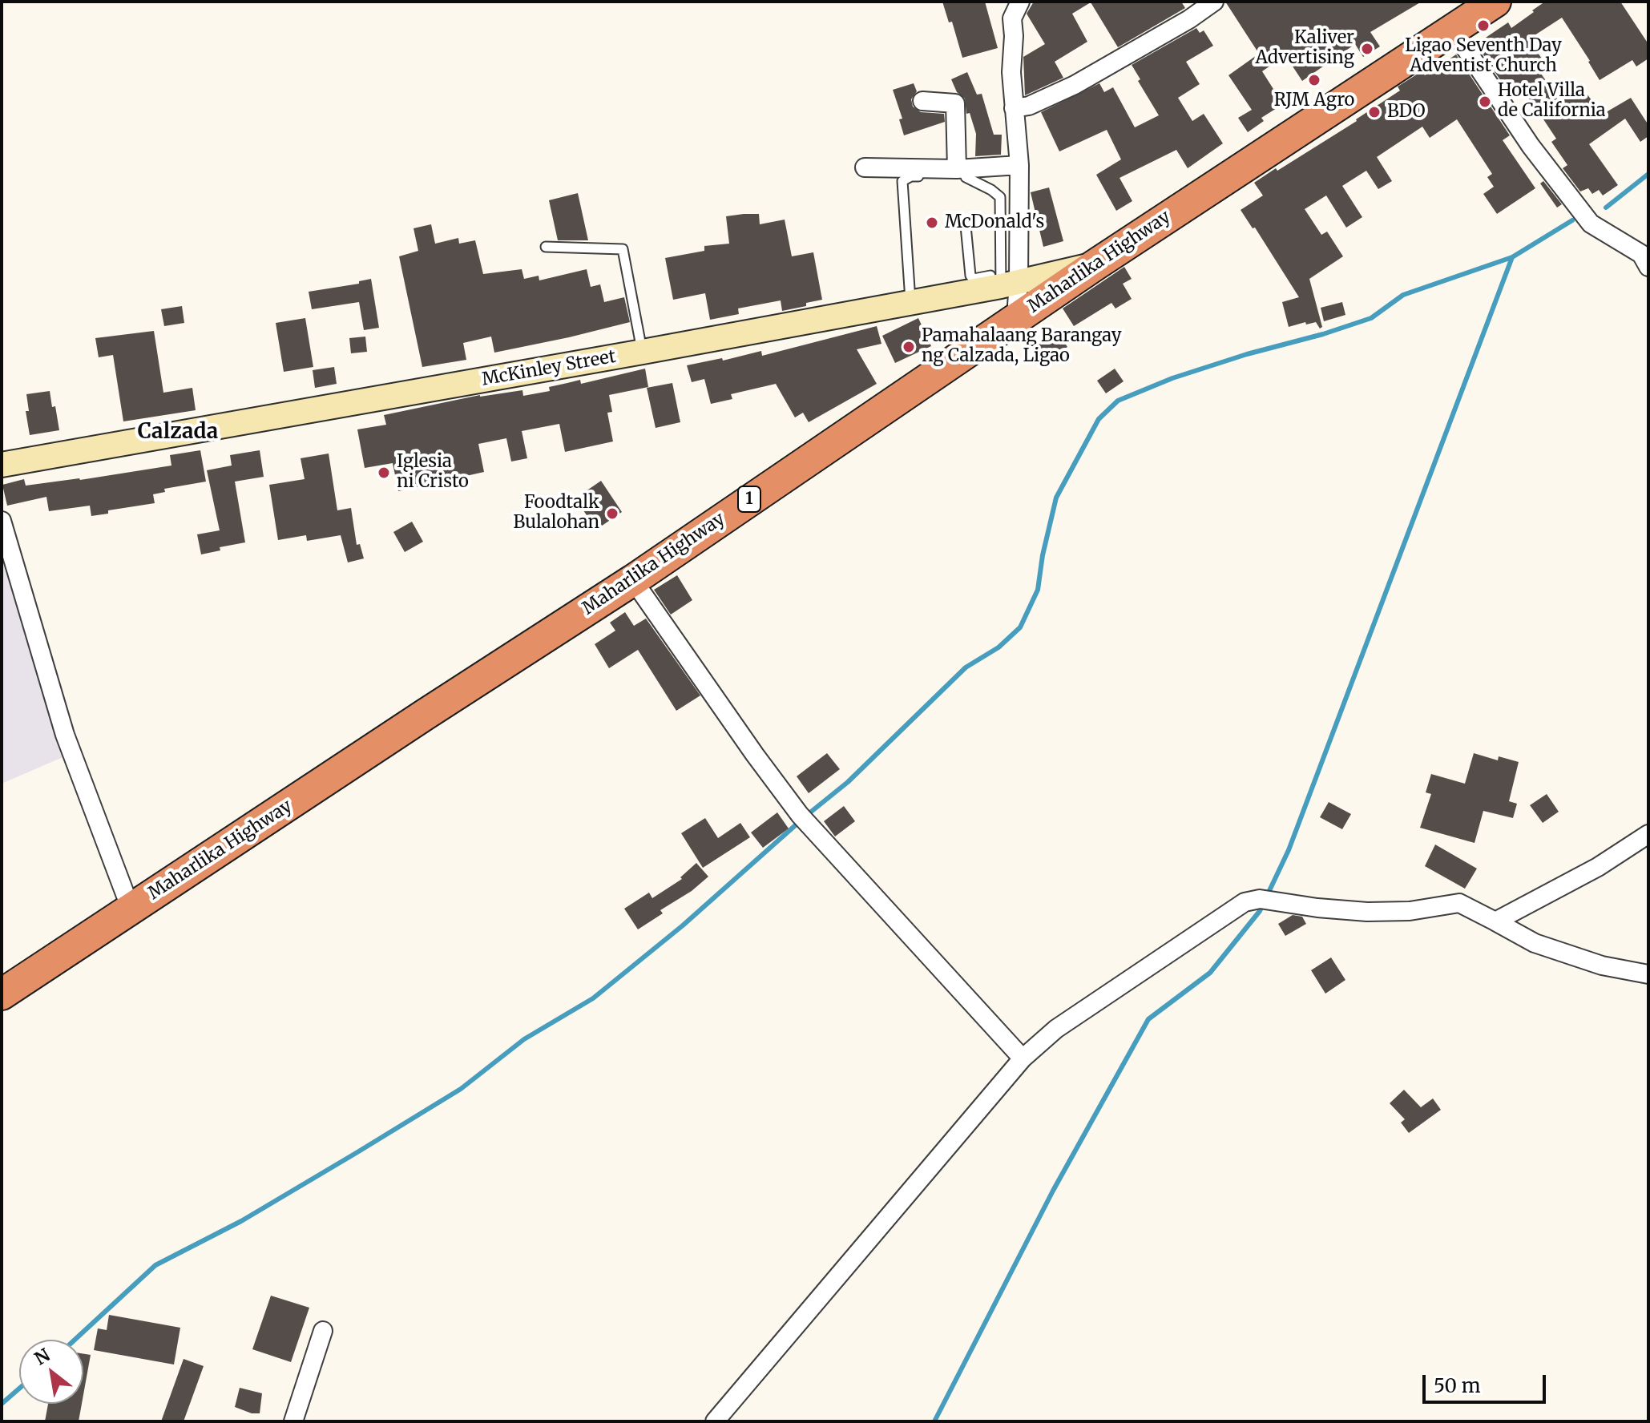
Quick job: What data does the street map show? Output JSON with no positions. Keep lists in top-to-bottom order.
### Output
{
  "streets": {
    "highway": ["Maharlika Highway", "1"],
    "main road": ["McKinley Street"]
  },
  "crossings": [
    ["Maharlika Highway", "McKinley Street"]
  ],
  "districts": ["Calzada"],
  "places": [
    "Ligao Seventh Day Adventist Church",
    "Kaliver Advertising",
    "RJM Agro",
    "Hotel Villa de California",
    "BDO",
    "McDonald's",
    "Pamahalaang Barangay ng Calzada, Ligao",
    "Iglesia ni Cristo",
    "Foodtalk Bulalohan"
  ],
  "scale_bar": "50 m",
  "north": "top left"
}
